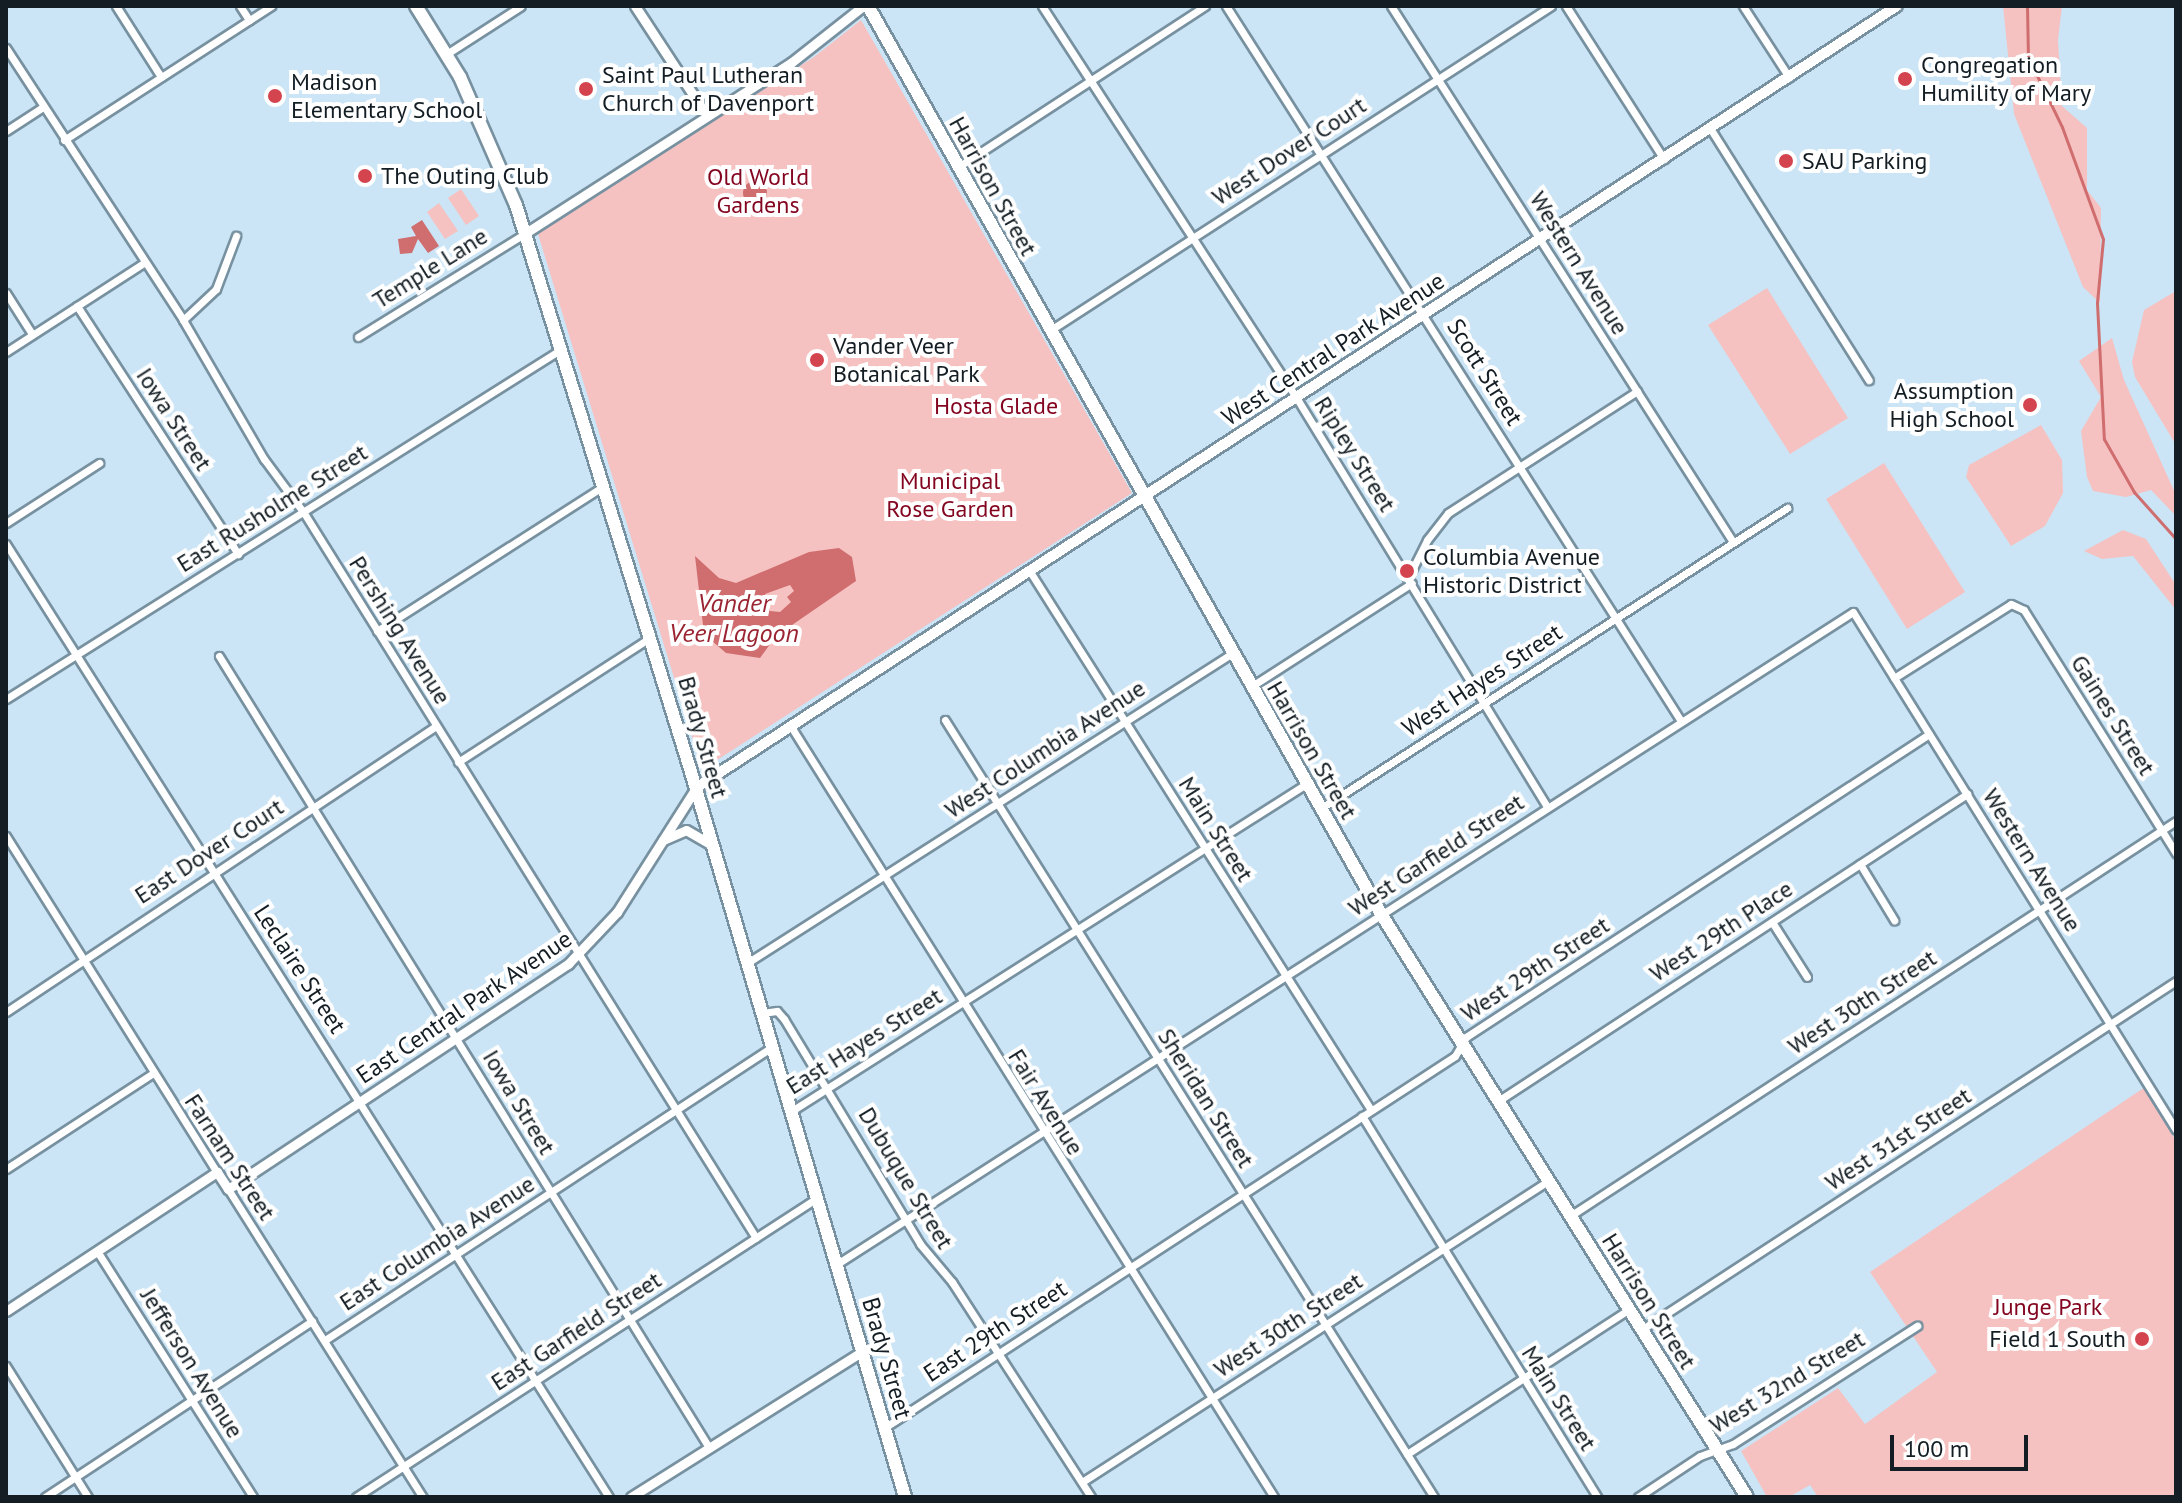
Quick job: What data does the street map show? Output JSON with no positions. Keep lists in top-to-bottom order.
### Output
{
  "streets": {
    "highway": ["Harrison Street", "Brady Street"],
    "main road": ["West Central Park Avenue", "East Central Park Avenue"],
    "street": [
      "West Dover Court",
      "Western Avenue",
      "Temple Lane",
      "Scott Street",
      "Iowa Street",
      "Ripley Street",
      "East Rusholme Street",
      "Pershing Avenue",
      "West Hayes Street",
      "Gaines Street",
      "West Columbia Avenue",
      "Main Street",
      "East Dover Court",
      "West Garfield Street",
      "West 29th Place",
      "Leclaire Street",
      "West 29th Street",
      "West 30th Street",
      "East Hayes Street",
      "Sheridan Street",
      "Fair Avenue",
      "West 31st Street",
      "Farnam Street",
      "Dubuque Street",
      "East Columbia Avenue",
      "East Garfield Street",
      "East 29th Street",
      "Jefferson Avenue",
      "West 32nd Street"
    ]
  },
  "crossings": [
    ["West Dover Court", "Harrison Street"],
    ["West Dover Court", "Western Avenue"],
    ["West Dover Court", "Scott Street"],
    ["West Dover Court", "Ripley Street"],
    ["Harrison Street", "West Central Park Avenue"],
    ["Harrison Street", "West Hayes Street"],
    ["Harrison Street", "West Columbia Avenue"],
    ["Harrison Street", "West Garfield Street"],
    ["Harrison Street", "West 29th Place"],
    ["Harrison Street", "West 29th Street"],
    ["Harrison Street", "West 30th Street"],
    ["Harrison Street", "West 31st Street"],
    ["Harrison Street", "West 32nd Street"],
    ["Western Avenue", "West Central Park Avenue"],
    ["Western Avenue", "West Hayes Street"],
    ["Western Avenue", "Gaines Street"],
    ["Western Avenue", "West Garfield Street"],
    ["Western Avenue", "West 29th Place"],
    ["Western Avenue", "West 29th Street"],
    ["Western Avenue", "West 30th Street"],
    ["Western Avenue", "West 31st Street"],
    ["Temple Lane", "Brady Street"],
    ["West Central Park Avenue", "Scott Street"],
    ["West Central Park Avenue", "Ripley Street"],
    ["West Central Park Avenue", "Main Street"],
    ["West Central Park Avenue", "East Central Park Avenue"],
    ["West Central Park Avenue", "Fair Avenue"],
    ["Scott Street", "West Hayes Street"],
    ["Scott Street", "West Garfield Street"],
    ["Iowa Street", "East Rusholme Street"],
    ["Iowa Street", "East Dover Court"],
    ["Iowa Street", "East Central Park Avenue"],
    ["Iowa Street", "East Columbia Avenue"],
    ["Iowa Street", "East Garfield Street"],
    ["Ripley Street", "West Hayes Street"],
    ["Ripley Street", "West Garfield Street"],
    ["East Rusholme Street", "Pershing Avenue"],
    ["East Rusholme Street", "Brady Street"],
    ["East Rusholme Street", "Leclaire Street"],
    ["Pershing Avenue", "East Dover Court"],
    ["Pershing Avenue", "East Central Park Avenue"],
    ["Pershing Avenue", "East Columbia Avenue"],
    ["Pershing Avenue", "East Garfield Street"],
    ["Gaines Street", "West 30th Street"],
    ["Brady Street", "East Central Park Avenue"],
    ["Brady Street", "East Hayes Street"],
    ["Brady Street", "Dubuque Street"],
    ["Brady Street", "East Columbia Avenue"],
    ["Brady Street", "East Garfield Street"],
    ["Brady Street", "East 29th Street"],
    ["West Columbia Avenue", "Main Street"],
    ["West Columbia Avenue", "Sheridan Street"],
    ["West Columbia Avenue", "Fair Avenue"],
    ["Main Street", "West Garfield Street"],
    ["Main Street", "West 29th Street"],
    ["Main Street", "West 30th Street"],
    ["East Dover Court", "Leclaire Street"],
    ["East Dover Court", "Farnam Street"],
    ["West Garfield Street", "Sheridan Street"],
    ["West Garfield Street", "Fair Avenue"],
    ["Leclaire Street", "East Central Park Avenue"],
    ["Leclaire Street", "East Columbia Avenue"],
    ["Leclaire Street", "East Garfield Street"],
    ["West 29th Street", "Sheridan Street"],
    ["West 29th Street", "Fair Avenue"],
    ["West 29th Street", "East 29th Street"],
    ["West 30th Street", "Sheridan Street"],
    ["West 30th Street", "Fair Avenue"],
    ["West 30th Street", "Dubuque Street"],
    ["East Central Park Avenue", "Fair Avenue"],
    ["East Central Park Avenue", "Farnam Street"],
    ["East Hayes Street", "Fair Avenue"],
    ["East Hayes Street", "Dubuque Street"],
    ["Fair Avenue", "East 29th Street"],
    ["Farnam Street", "East Columbia Avenue"],
    ["Farnam Street", "East Garfield Street"],
    ["Dubuque Street", "East 29th Street"],
    ["East Columbia Avenue", "Jefferson Avenue"]
  ],
  "water": ["Vander Veer Lagoon"],
  "parks": [
    "Old World Gardens",
    "Hosta Glade",
    "Municipal Rose Garden",
    "Junge Park"
  ],
  "places": [
    "Congregation Humility of Mary",
    "Saint Paul Lutheran Church of Davenport",
    "Madison Elementary School",
    "SAU Parking",
    "The Outing Club",
    "Vander Veer Botanical Park",
    "Assumption High School",
    "Columbia Avenue Historic District",
    "Field 1 South"
  ],
  "scale_bar": "100 m"
}
